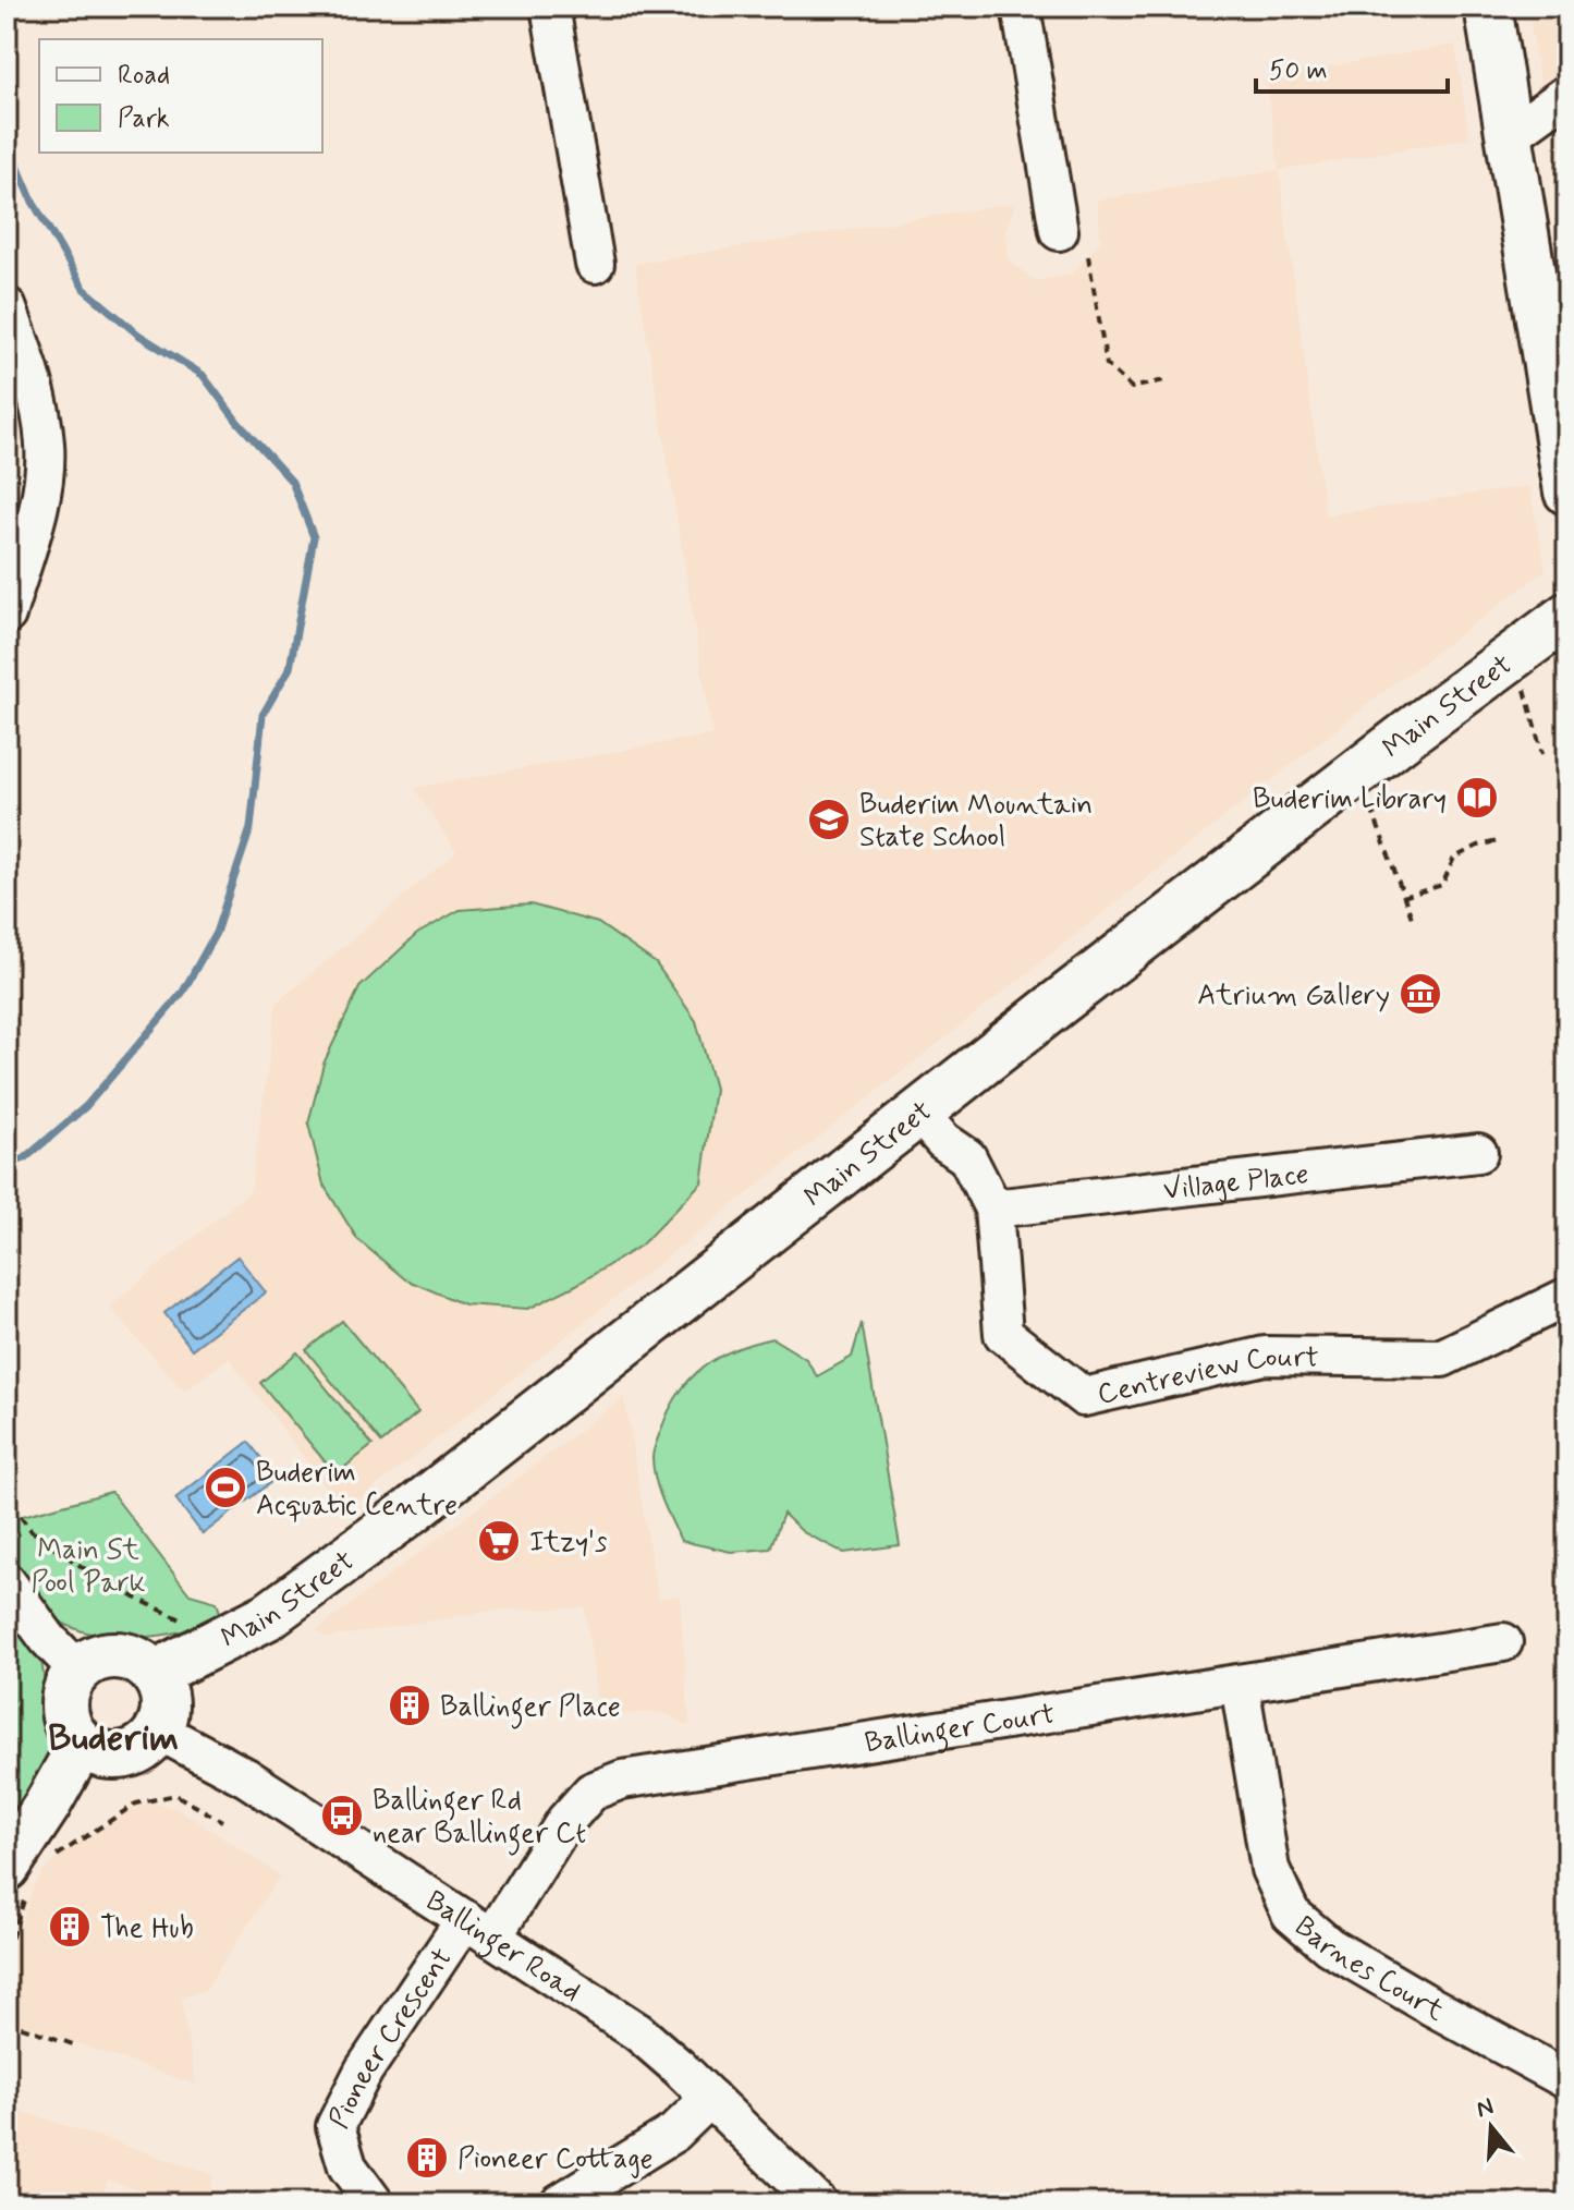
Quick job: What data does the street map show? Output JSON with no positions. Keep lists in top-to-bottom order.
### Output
{
  "streets": {
    "main road": ["Main Street"],
    "street": [
      "Village Place",
      "Centreview Court",
      "Ballinger Court",
      "Ballinger Road",
      "Barnes Court",
      "Pioneer Crescent"
    ]
  },
  "crossings": [
    ["Main Street", "Centreview Court"],
    ["Main Street", "Ballinger Road"],
    ["Village Place", "Centreview Court"],
    ["Ballinger Court", "Ballinger Road"],
    ["Ballinger Court", "Barnes Court"],
    ["Ballinger Court", "Pioneer Crescent"],
    ["Ballinger Road", "Pioneer Crescent"]
  ],
  "districts": ["Buderim"],
  "parks": ["Main St Pool Park"],
  "places": {
    "library": ["Buderim Library"],
    "school or university": ["Buderim Mountain State School"],
    "museum": ["Atrium Gallery"],
    "sports": ["Buderim Acquatic Centre"],
    "supermarket": ["Itzy's"],
    "building": ["Ballinger Place", "The Hub", "Pioneer Cottage"],
    "bus stop": ["Ballinger Rd near Ballinger Ct"]
  },
  "legend": ["Road", "Park"],
  "scale_bar": "50 m",
  "north": "top"
}
